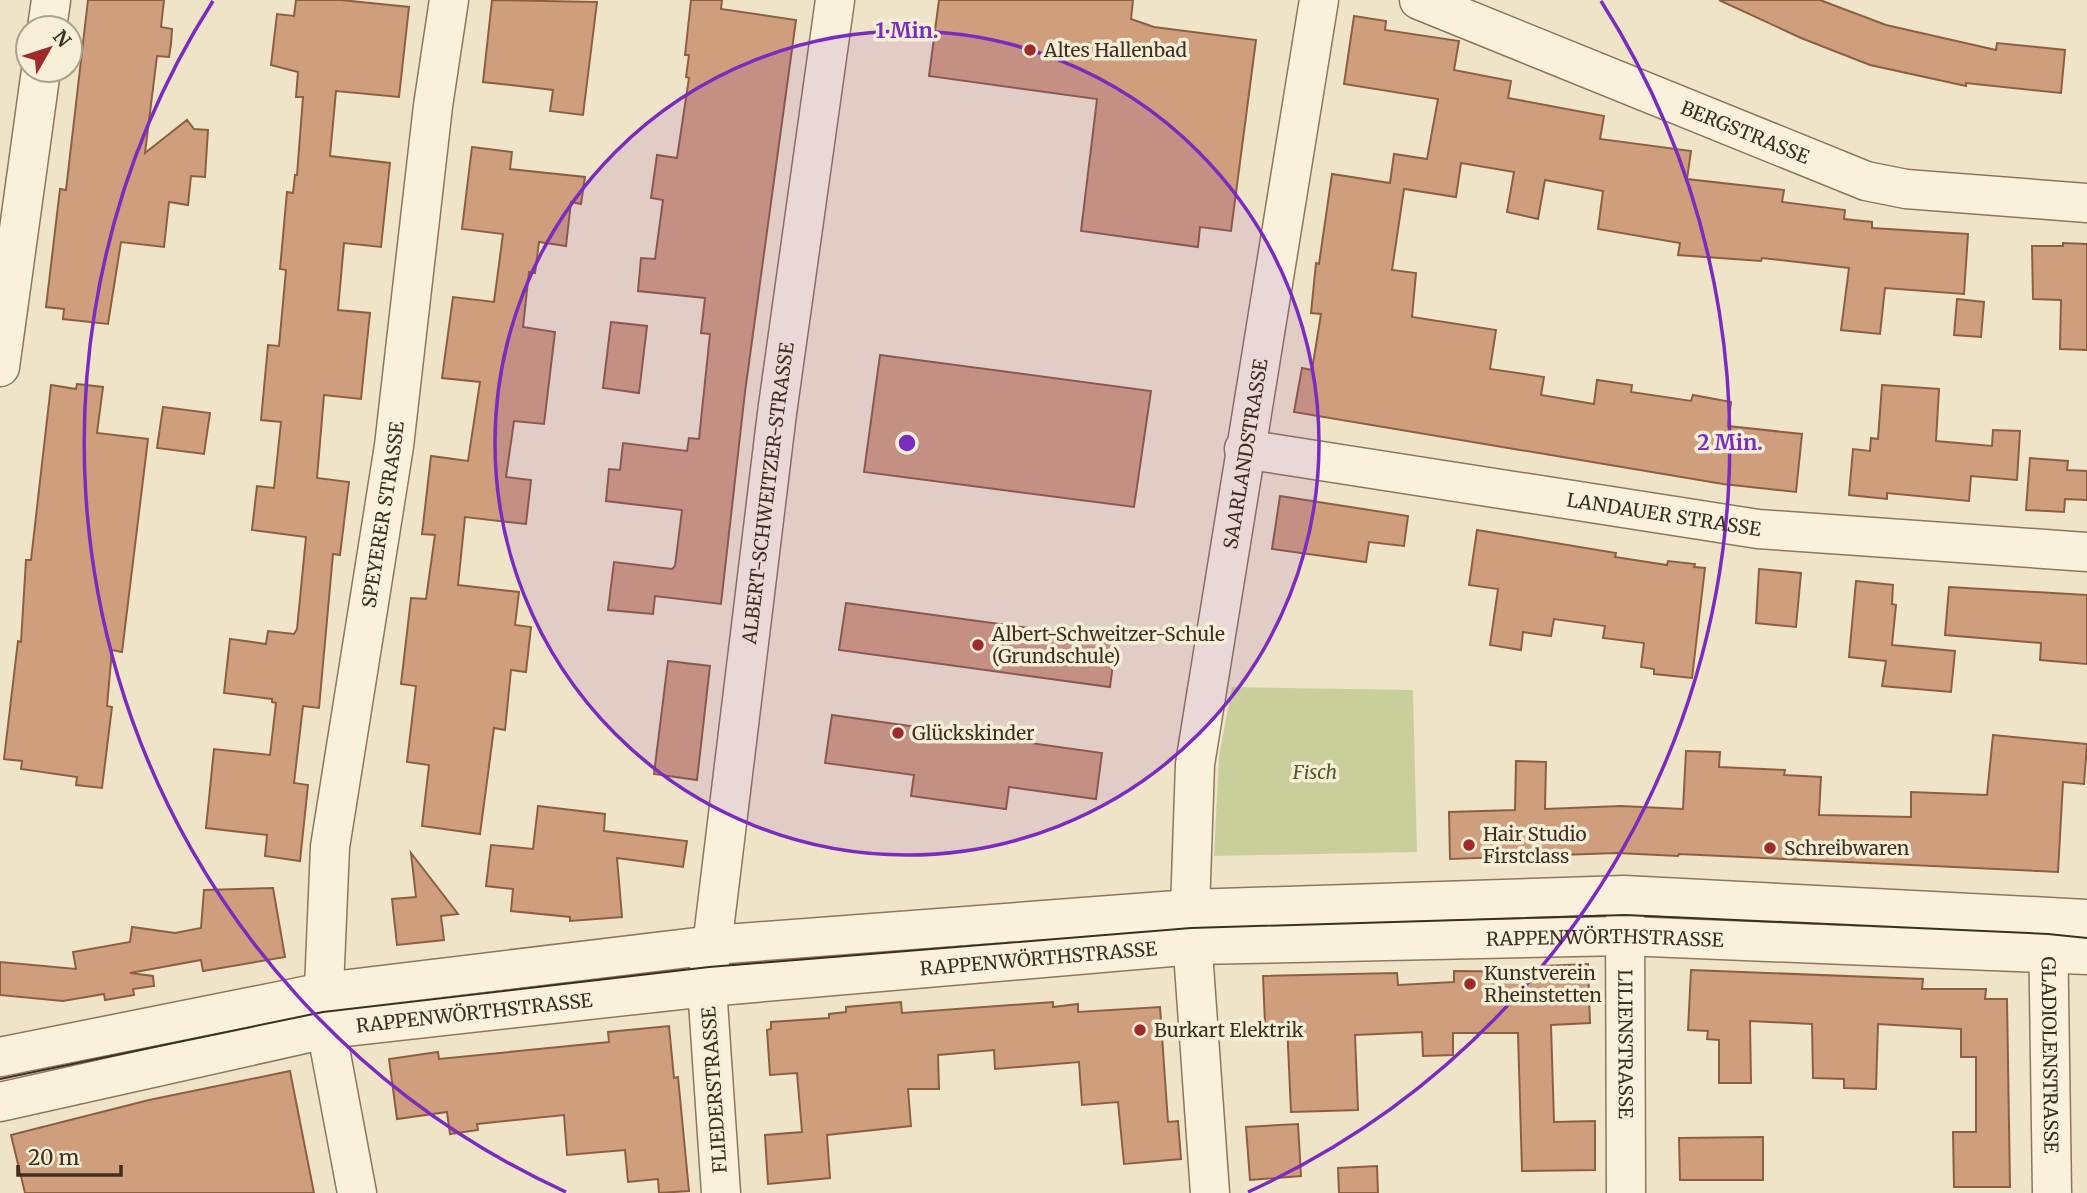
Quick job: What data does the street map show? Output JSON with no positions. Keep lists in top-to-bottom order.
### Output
{
  "streets": {
    "street": [
      "BERGSTRASSE",
      "SAARLANDSTRASSE",
      "ALBERT-SCHWEITZER-STRASSE",
      "SPEYERER STRASSE",
      "LANDAUER STRASSE",
      "RAPPENWÖRTHSTRASSE",
      "LILIENSTRASSE",
      "GLADIOLENSTRASSE",
      "FLIEDERSTRASSE"
    ]
  },
  "crossings": [
    ["SAARLANDSTRASSE", "LANDAUER STRASSE"],
    ["SAARLANDSTRASSE", "RAPPENWÖRTHSTRASSE"],
    ["ALBERT-SCHWEITZER-STRASSE", "RAPPENWÖRTHSTRASSE"],
    ["ALBERT-SCHWEITZER-STRASSE", "FLIEDERSTRASSE"],
    ["SPEYERER STRASSE", "RAPPENWÖRTHSTRASSE"],
    ["RAPPENWÖRTHSTRASSE", "LILIENSTRASSE"],
    ["RAPPENWÖRTHSTRASSE", "GLADIOLENSTRASSE"],
    ["RAPPENWÖRTHSTRASSE", "FLIEDERSTRASSE"]
  ],
  "parks": ["Fisch"],
  "places": [
    "Altes Hallenbad",
    "Albert-Schweitzer-Schule (Grundschule)",
    "Glückskinder",
    "Hair Studio Firstclass",
    "Schreibwaren",
    "Kunstverein Rheinstetten",
    "Burkart Elektrik"
  ],
  "scale_bar": "20 m",
  "north": "top right",
  "rings": ["1 Min.", "2 Min."]
}
